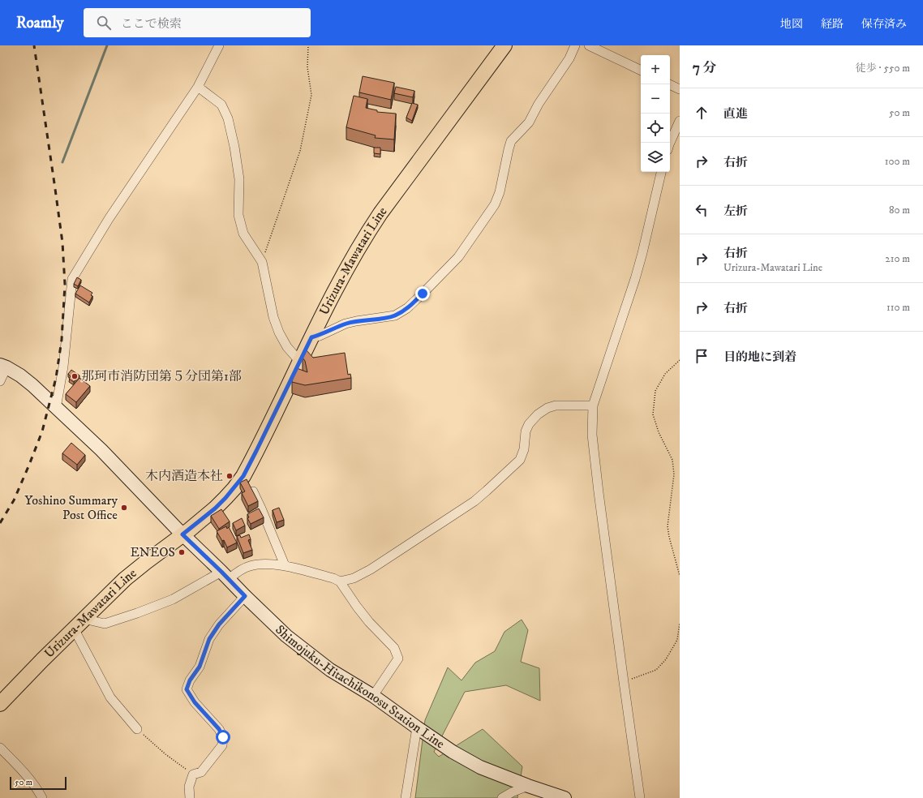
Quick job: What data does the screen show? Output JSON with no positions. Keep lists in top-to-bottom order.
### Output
{
  "streets": {
    "main road": ["Urizura-Mawatari Line", "Shimojuku-Hitachikonosu Station Line"]
  },
  "crossings": [
    ["Urizura-Mawatari Line", "Shimojuku-Hitachikonosu Station Line"]
  ],
  "places": [
    "那珂市消防団第５分団第1部",
    "木内酒造本社",
    "Yoshino Summary Post Office",
    "ENEOS"
  ],
  "scale_bar": "50 m",
  "page": {
    "header": "Roamly",
    "search": "ここで検索",
    "nav": ["地図", "経路", "保存済み"],
    "heading": ["7 分", "徒歩 · 550 m"],
    "map_buttons": ["+", "−"],
    "list": [
      ["直進", "50 m"],
      ["右折", "100 m"],
      ["左折", "80 m"],
      ["右折", "Urizura-Mawatari Line", "210 m"],
      ["右折", "110 m"],
      "目的地に到着"
    ],
    "scale": "50 m"
  }
}
